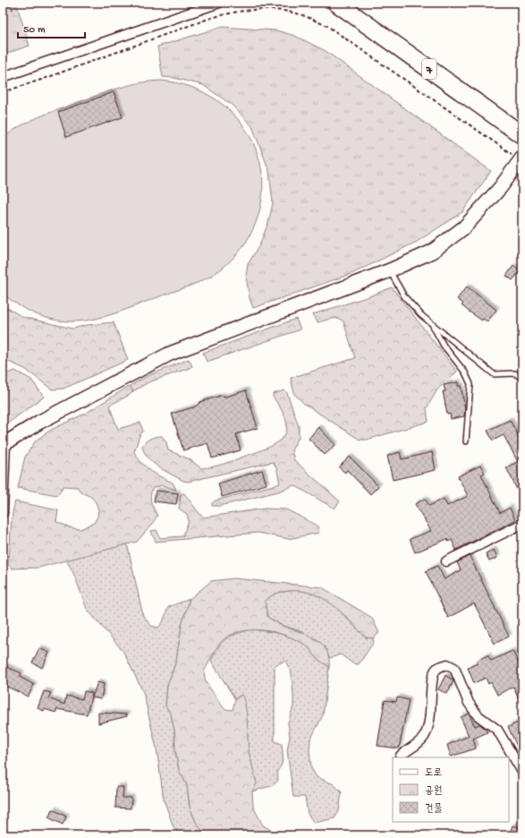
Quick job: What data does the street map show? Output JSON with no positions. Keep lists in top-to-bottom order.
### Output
{
  "streets": {
    "highway": ["7"]
  },
  "legend": ["도로", "공원", "건물"],
  "scale_bar": "50 m"
}
